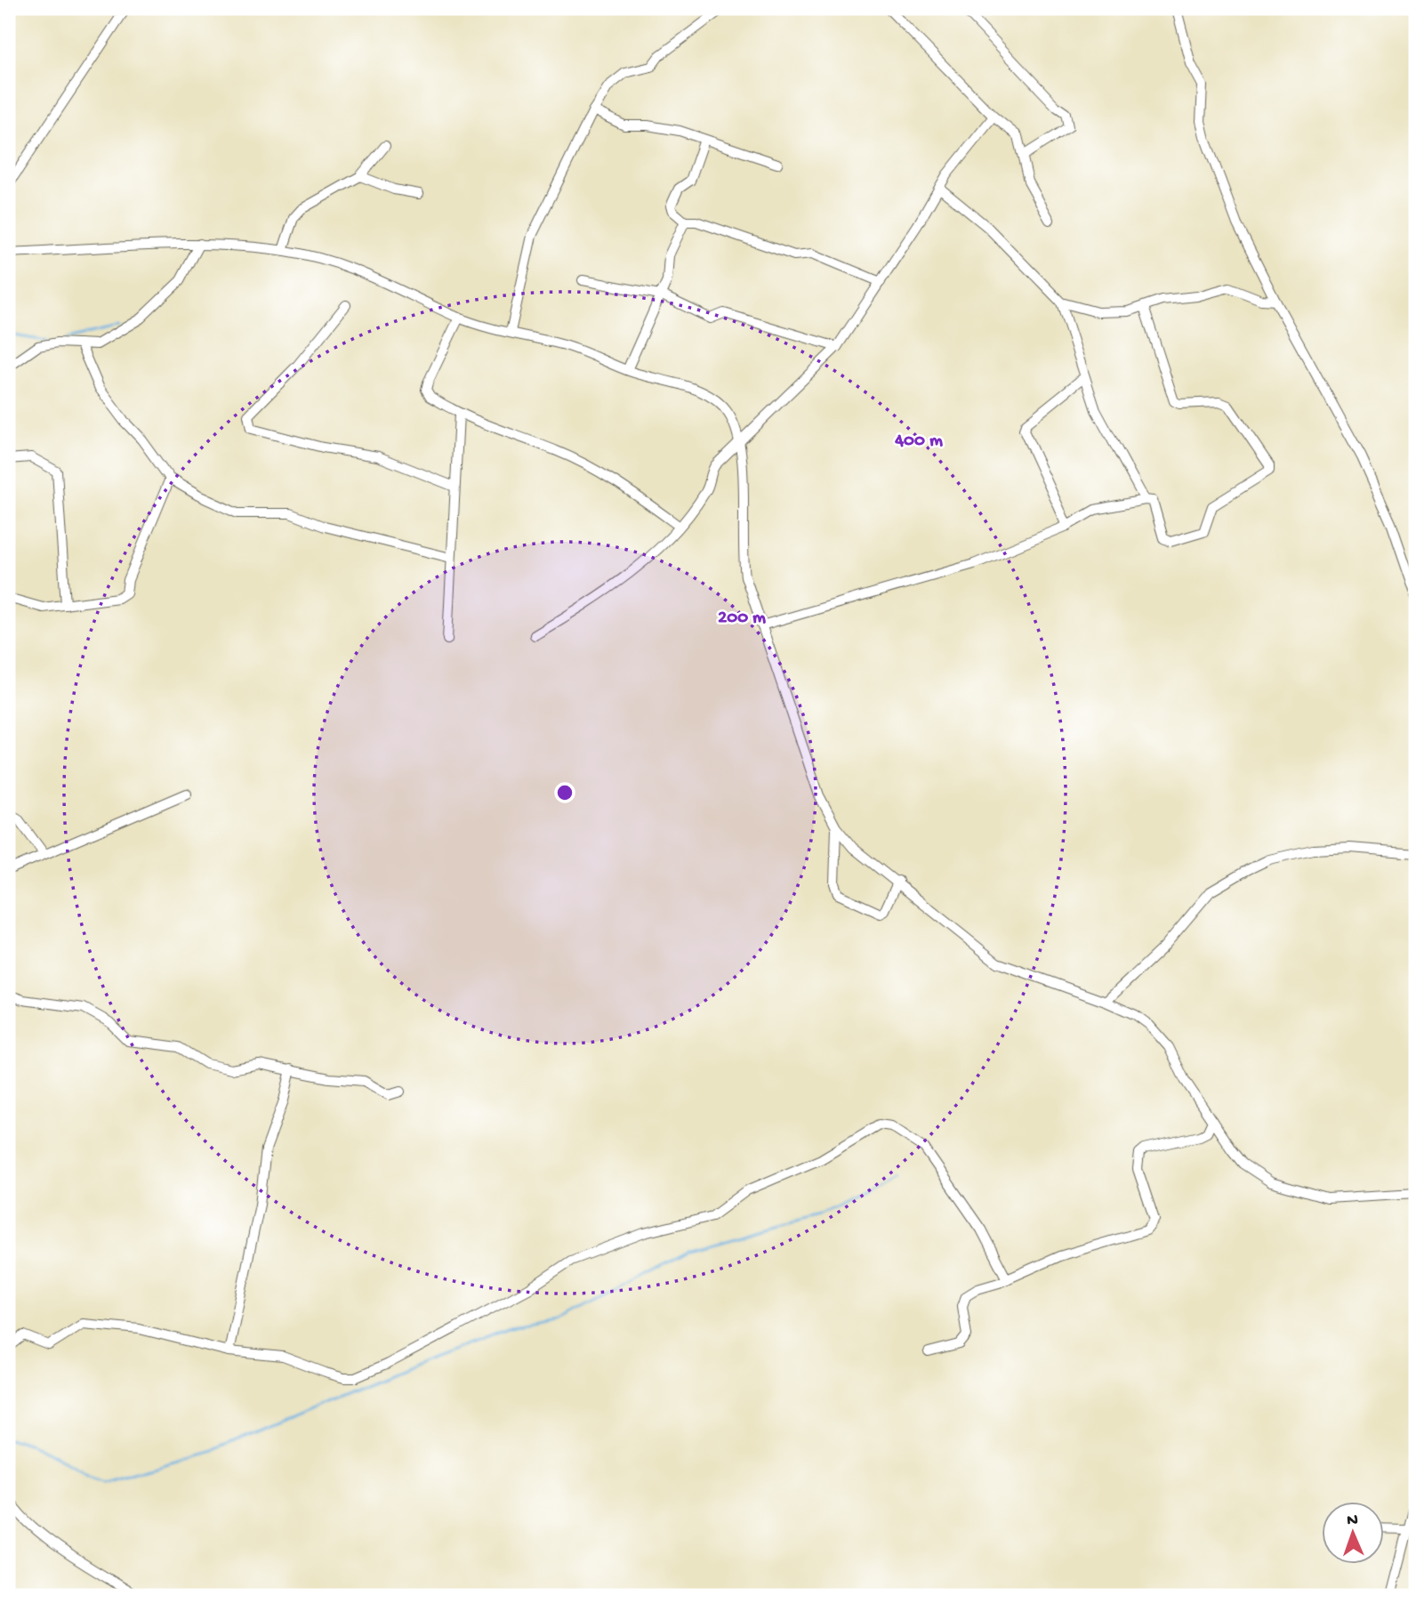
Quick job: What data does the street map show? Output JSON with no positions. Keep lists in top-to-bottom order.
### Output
{
  "north": "top",
  "rings": ["400 m", "200 m"]
}
